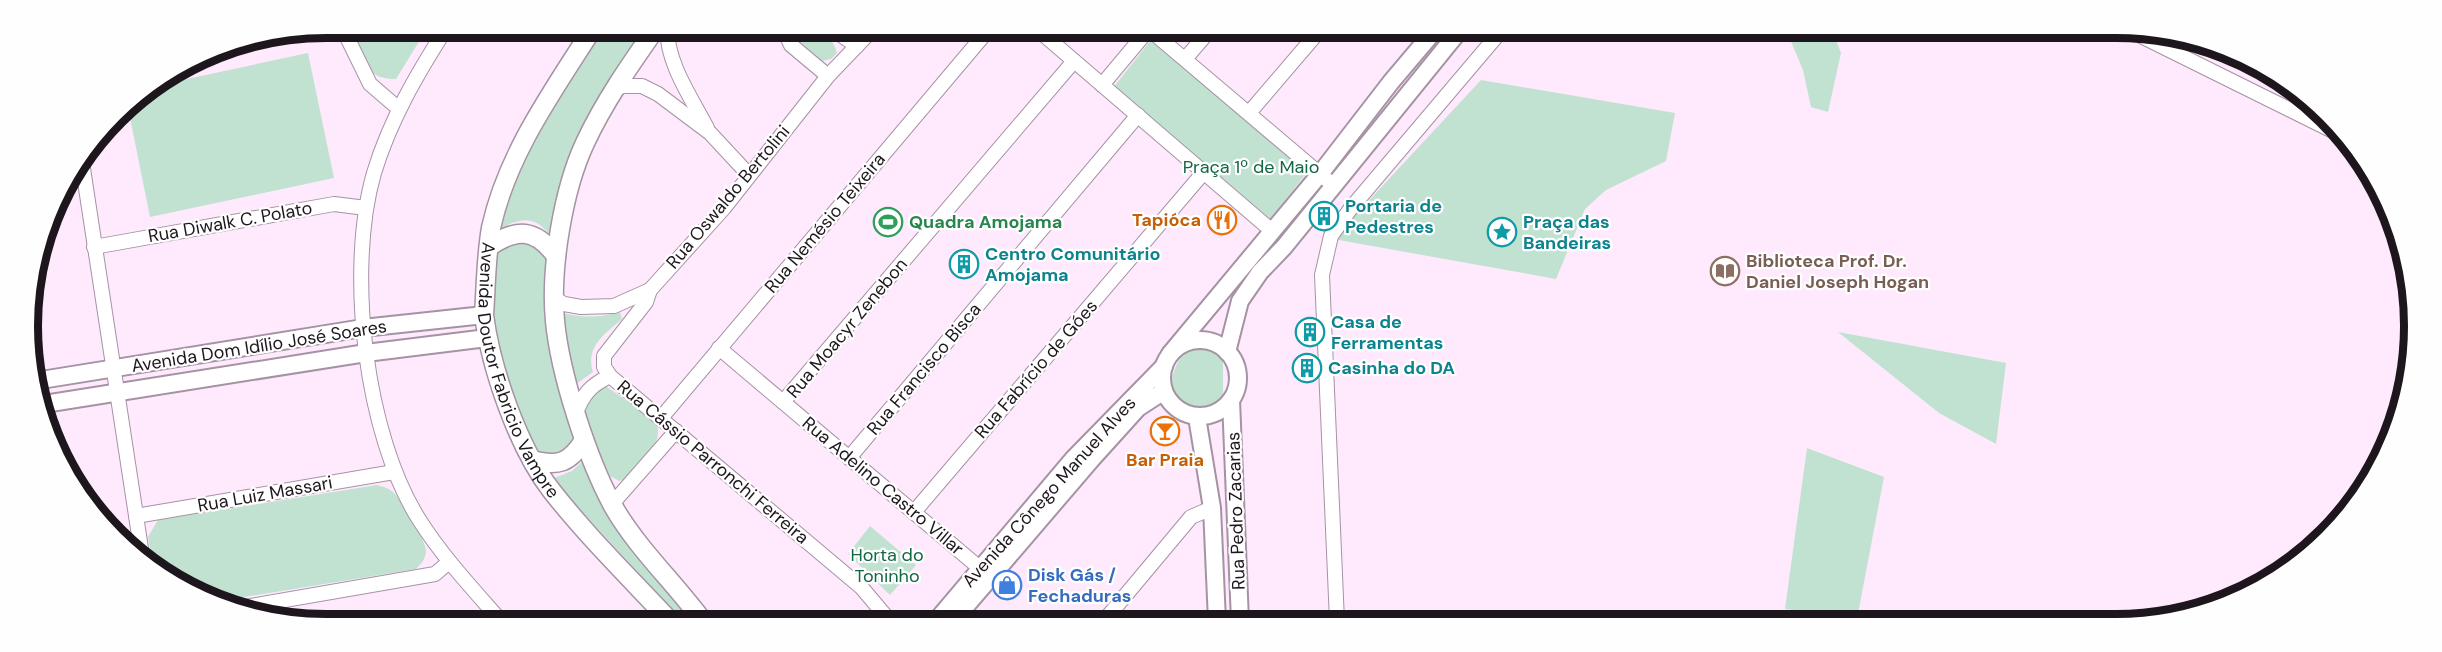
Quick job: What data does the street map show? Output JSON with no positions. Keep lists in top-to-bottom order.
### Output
{
  "streets": {
    "main road": ["Avenida Doutor Fabricio Vampre"],
    "street": [
      "Rua Oswaldo Bertolini",
      "Rua Diwalk C. Polato",
      "Rua Nemésio Teixeira",
      "Rua Moacyr Zenebon",
      "Avenida Dom Idílio José Soares",
      "Rua Francisco Bisca",
      "Rua Fabrício de Góes",
      "Rua Cássio Parronchi Ferreira",
      "Rua Adelino Castro Villar",
      "Avenida Cônego Manuel Alves",
      "Rua Luiz Massari",
      "Rua Pedro Zacarias"
    ]
  },
  "crossings": [
    ["Rua Oswaldo Bertolini", "Avenida Doutor Fabricio Vampre"],
    ["Rua Oswaldo Bertolini", "Rua Cássio Parronchi Ferreira"],
    ["Rua Nemésio Teixeira", "Rua Cássio Parronchi Ferreira"],
    ["Rua Nemésio Teixeira", "Rua Adelino Castro Villar"],
    ["Rua Moacyr Zenebon", "Rua Adelino Castro Villar"],
    ["Avenida Dom Idílio José Soares", "Avenida Doutor Fabricio Vampre"],
    ["Rua Francisco Bisca", "Rua Adelino Castro Villar"],
    ["Rua Fabrício de Góes", "Rua Adelino Castro Villar"],
    ["Rua Adelino Castro Villar", "Avenida Cônego Manuel Alves"],
    ["Avenida Cônego Manuel Alves", "Rua Pedro Zacarias"]
  ],
  "parks": ["Praça 1º de Maio", "Horta do Toninho"],
  "places": {
    "building": [
      "Portaria de Pedestres",
      "Centro Comunitário Amojama",
      "Casa de Ferramentas",
      "Casinha do DA"
    ],
    "restaurant": ["Tapióca"],
    "sports": ["Quadra Amojama"],
    "place": ["Praça das Bandeiras"],
    "library": ["Biblioteca Prof. Dr. Daniel Joseph Hogan"],
    "bar": ["Bar Praia"],
    "shop": ["Disk Gás / Fechaduras"]
  }
}
